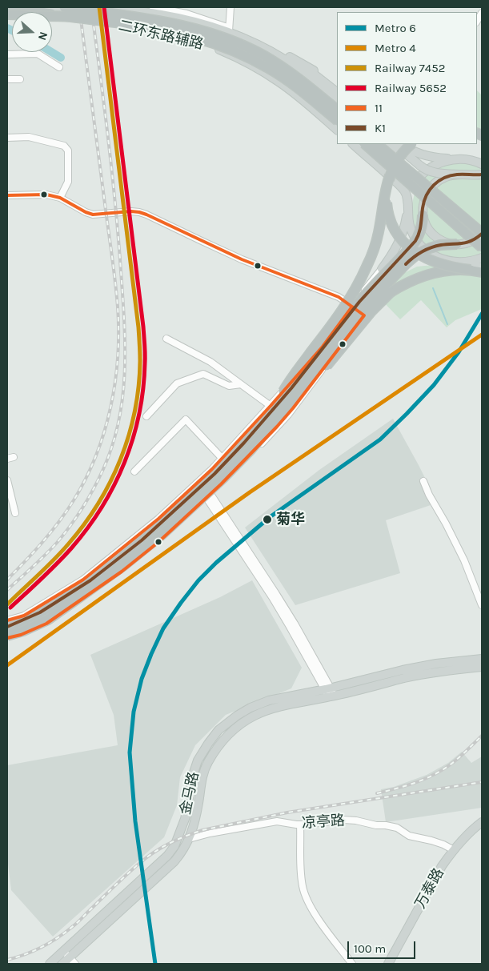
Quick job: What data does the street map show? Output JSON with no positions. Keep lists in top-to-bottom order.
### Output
{
  "streets": {
    "main road": ["二环东路辅路", "金马路", "万泰路"],
    "street": ["凉亭路"]
  },
  "crossings": [
    ["金马路", "凉亭路"],
    ["凉亭路", "万泰路"]
  ],
  "places": ["菊华"],
  "lines": [
    "rail line 7452",
    "rail line 5652",
    "transit line K1",
    "transit line 11",
    "metro line 6",
    "metro line 4"
  ],
  "legend": [
    "Metro 6",
    "Metro 4",
    "Railway 7452",
    "Railway 5652",
    "11",
    "K1"
  ],
  "scale_bar": "100 m",
  "north": "right"
}
